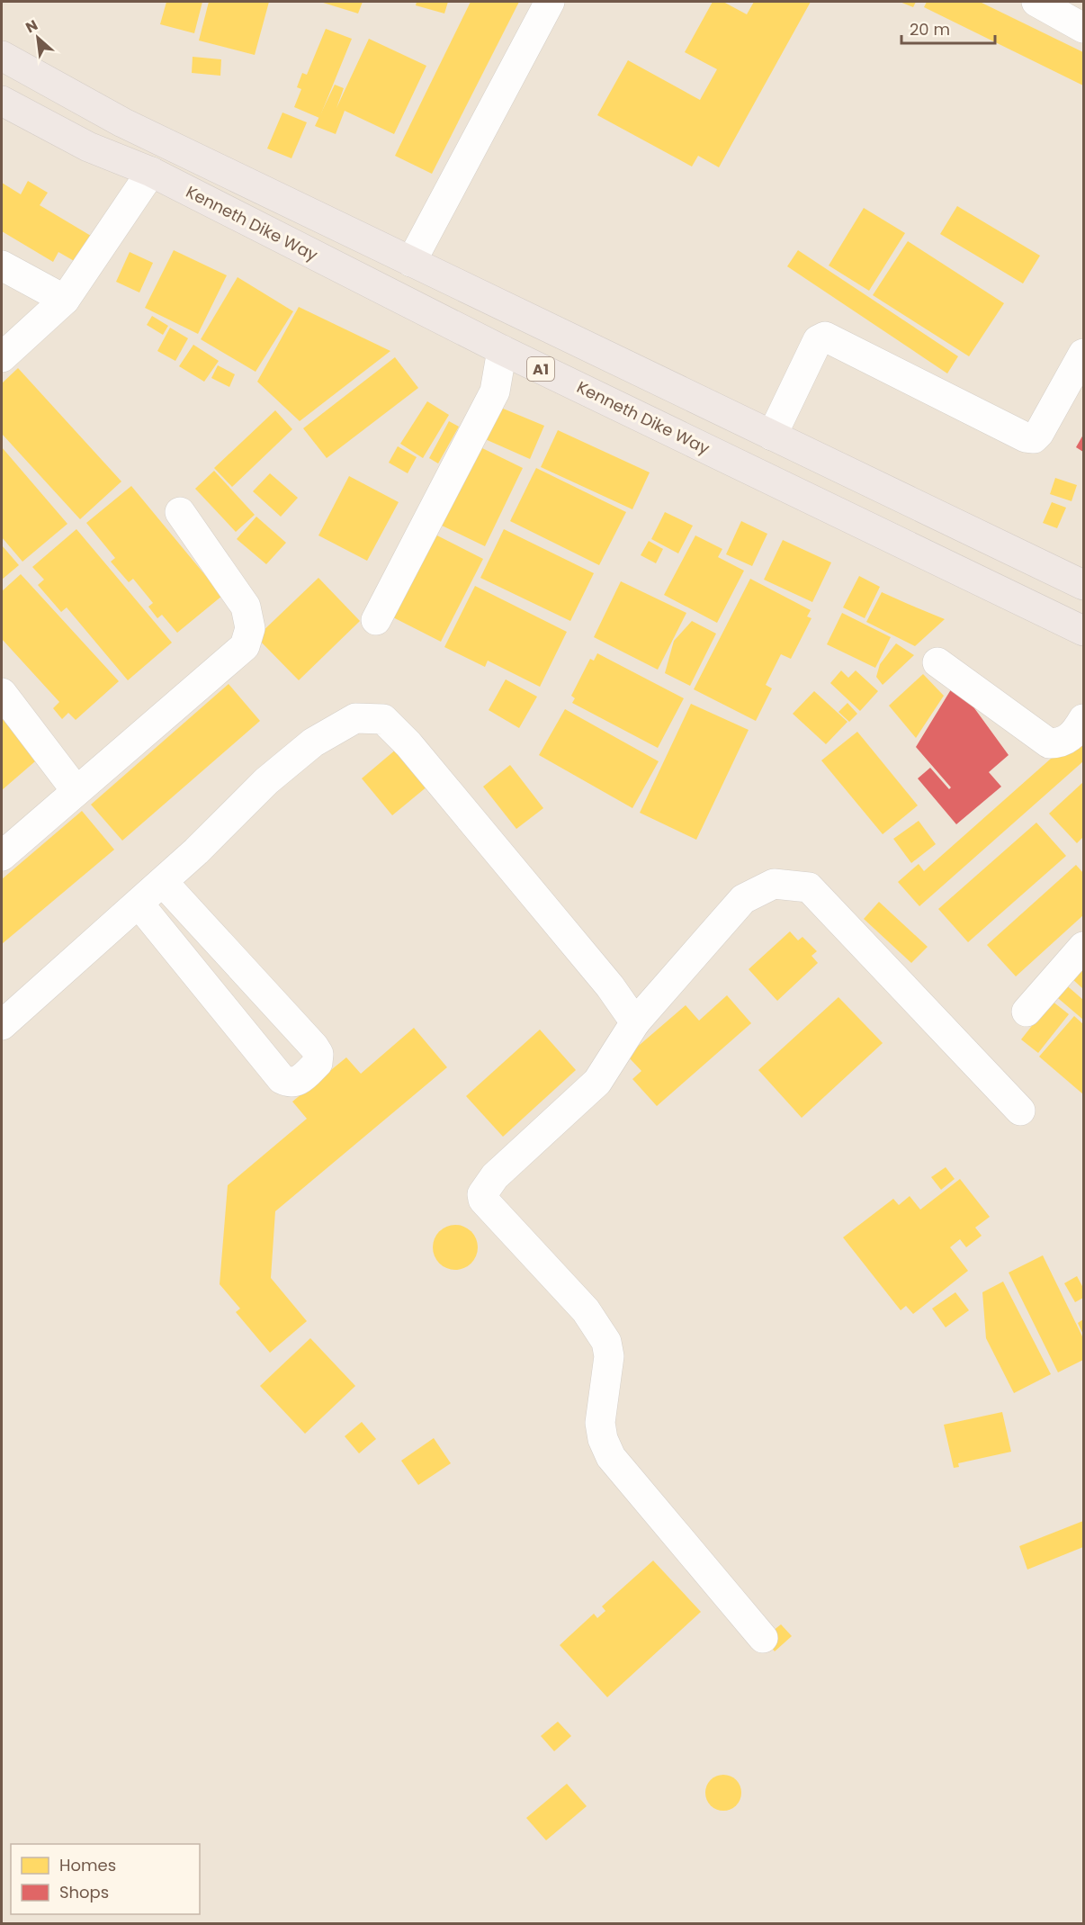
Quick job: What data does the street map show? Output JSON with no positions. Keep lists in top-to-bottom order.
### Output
{
  "streets": {
    "highway": ["Kenneth Dike Way", "A1"]
  },
  "legend": ["Homes", "Shops"],
  "scale_bar": "20 m",
  "north": "top left"
}
